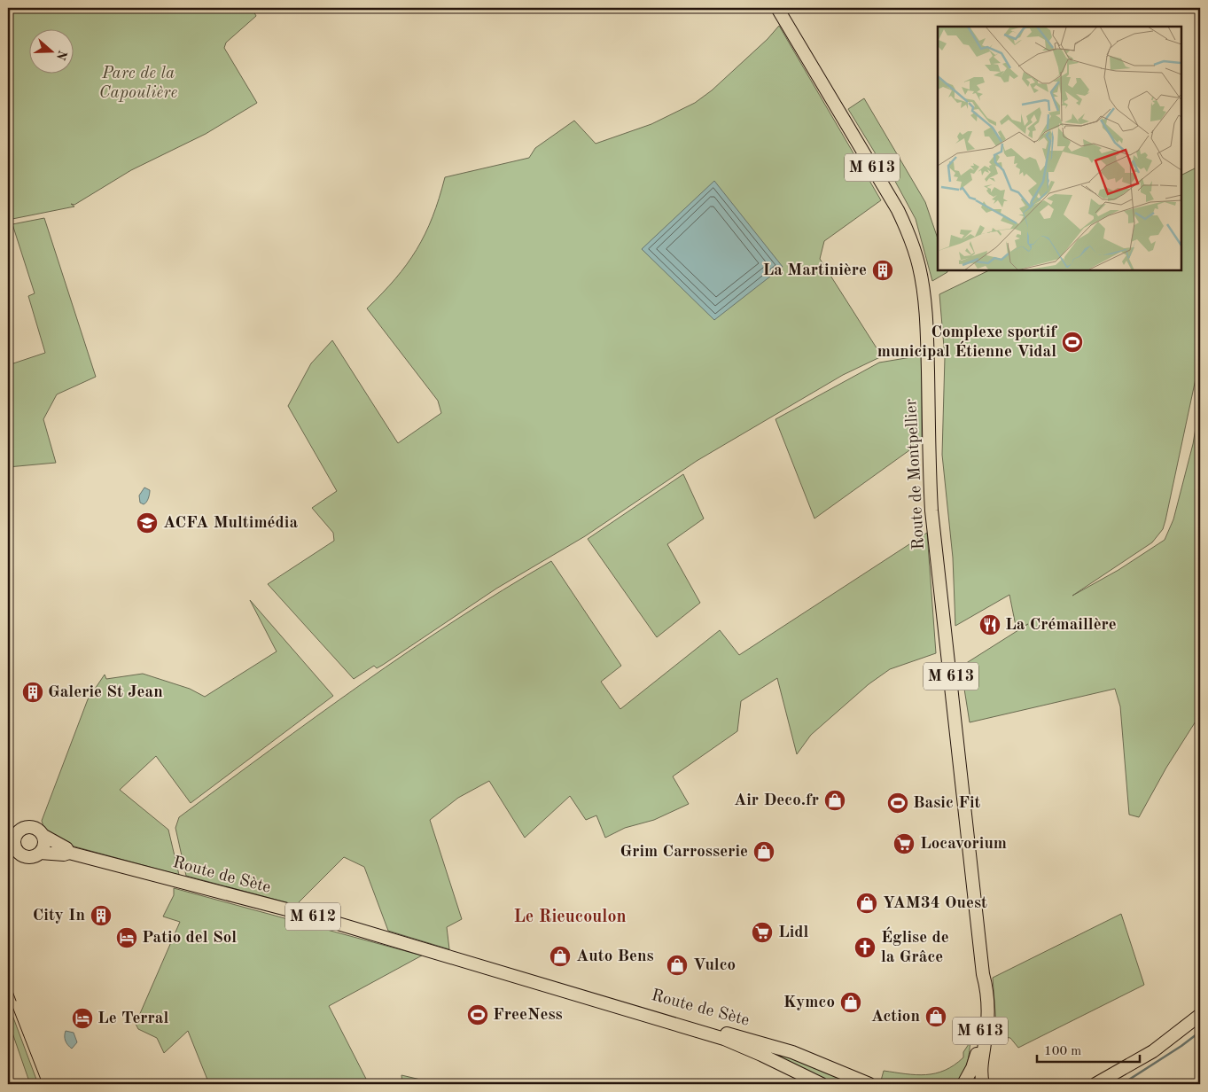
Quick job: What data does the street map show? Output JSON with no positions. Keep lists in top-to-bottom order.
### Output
{
  "streets": {
    "main road": [
      "M 613",
      "Route de Montpellier",
      "Route de Sète",
      "M 612"
    ]
  },
  "districts": ["Le Rieucoulon"],
  "parks": ["Parc de la Capoulière"],
  "places": {
    "building": ["La Martinière", "Galerie St Jean", "City In"],
    "sports": ["Complexe sportif municipal Étienne Vidal", "Basic Fit", "FreeNess"],
    "school or university": ["ACFA Multimédia"],
    "restaurant": ["La Crémaillère"],
    "shop": [
      "Air Deco.fr",
      "Grim Carrosserie",
      "YAM34 Ouest",
      "Auto Bens",
      "Vulco",
      "Kymco",
      "Action"
    ],
    "supermarket": ["Locavorium", "Lidl"],
    "hotel": ["Patio del Sol", "Le Terral"],
    "church": ["Église de la Grâce"]
  },
  "scale_bar": "100 m",
  "north": "right"
}
